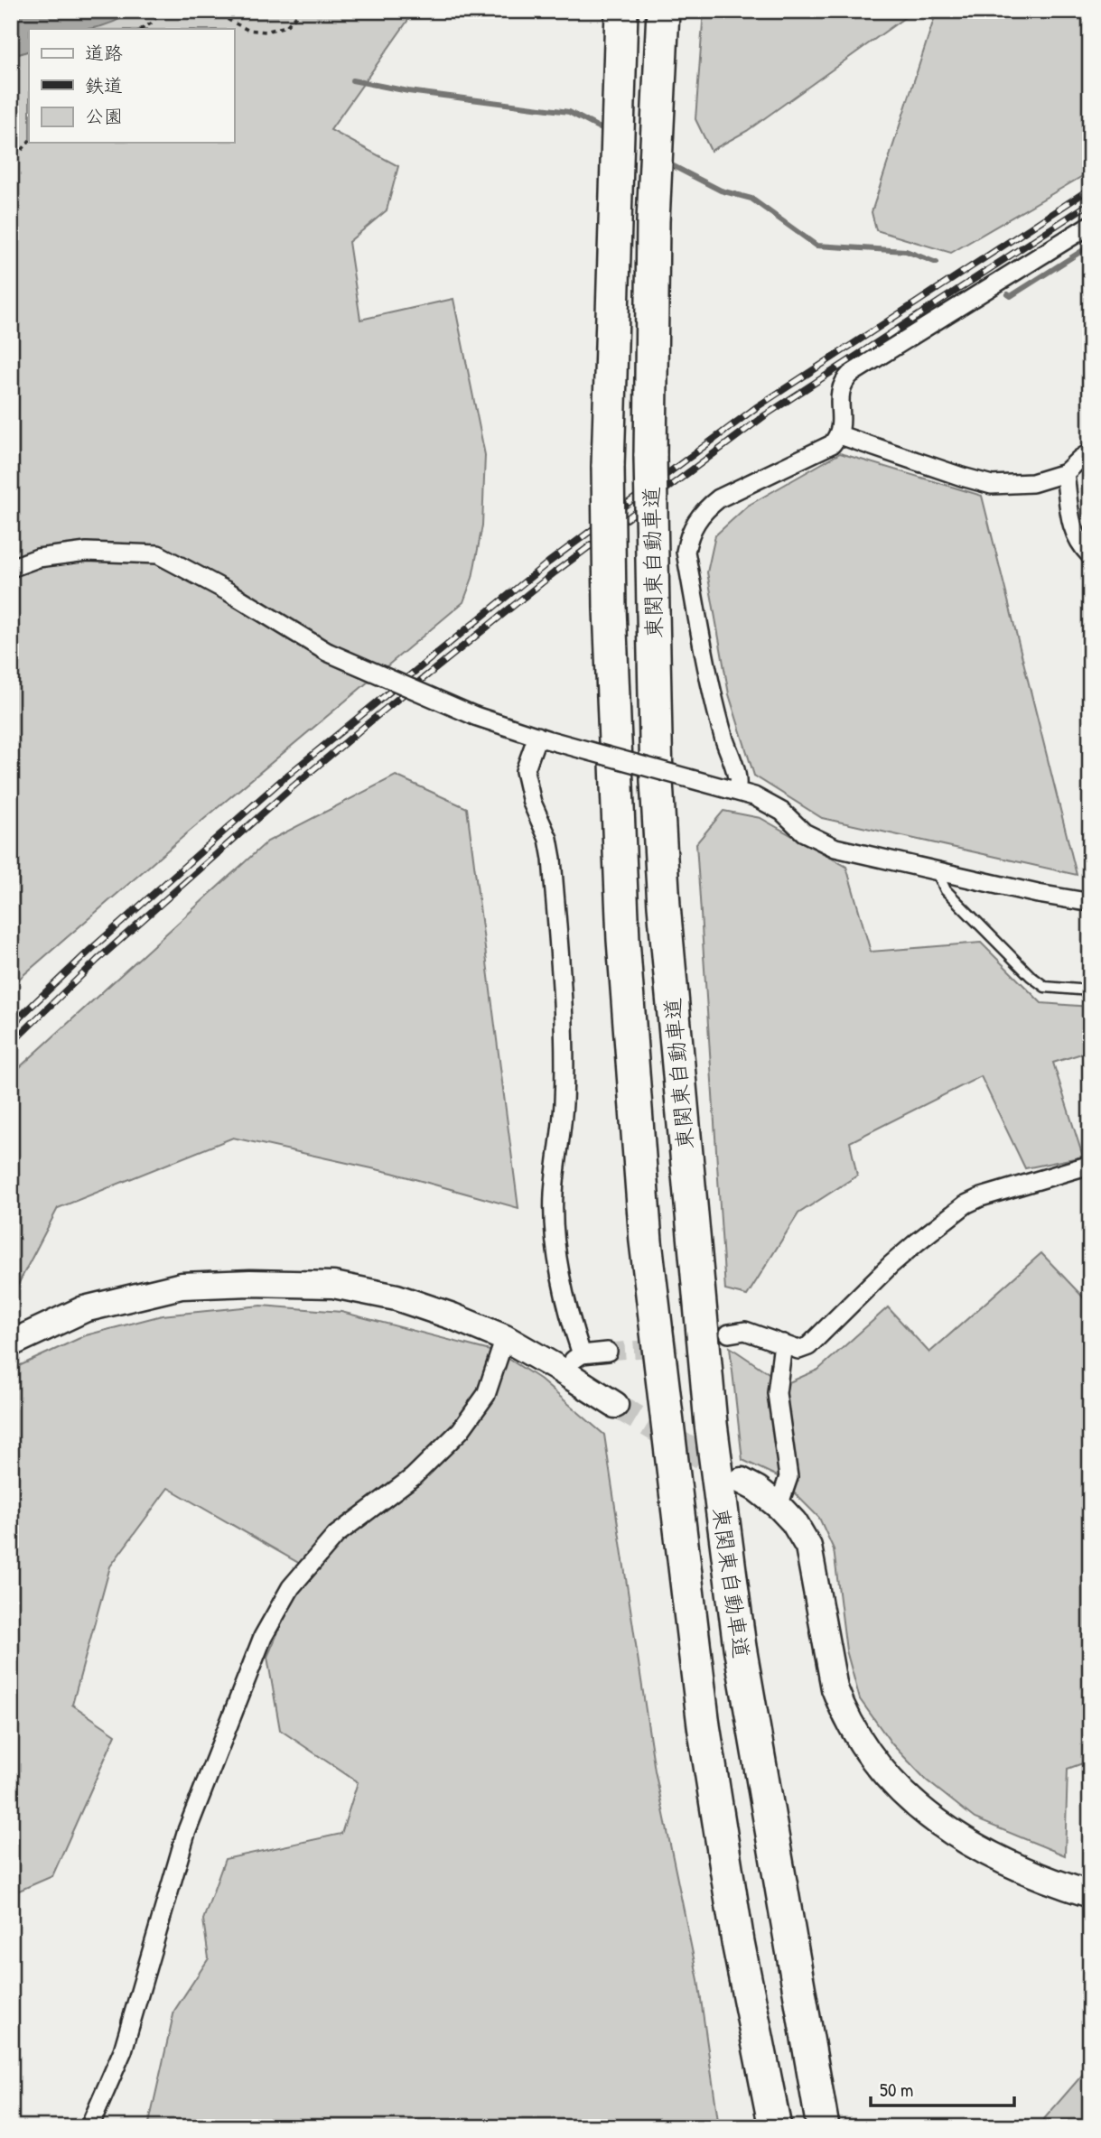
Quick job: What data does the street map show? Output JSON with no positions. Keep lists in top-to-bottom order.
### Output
{
  "streets": {
    "highway": ["東関東自動車道"]
  },
  "legend": ["道路", "鉄道", "公園"],
  "scale_bar": "50 m"
}
